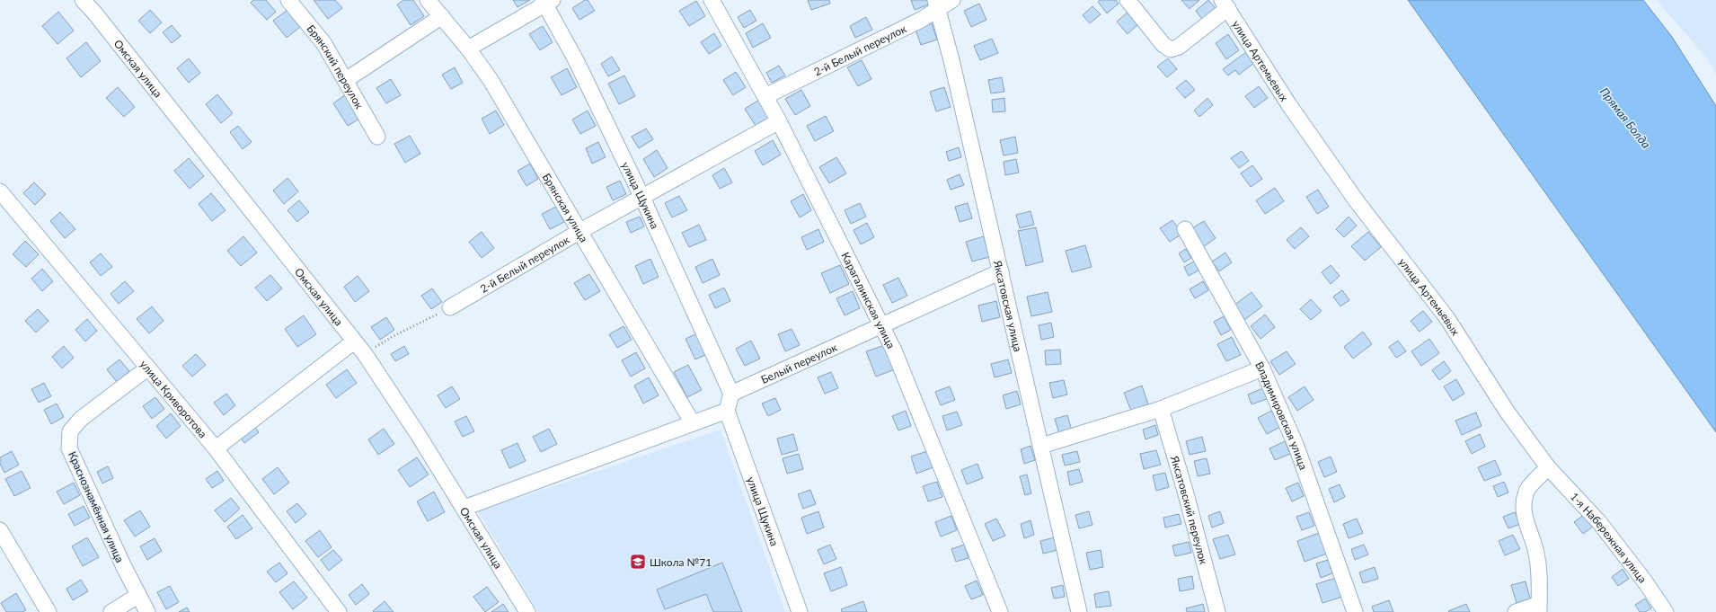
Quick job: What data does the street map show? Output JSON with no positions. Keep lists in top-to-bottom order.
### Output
{
  "streets": {
    "street": [
      "2-й Белый переулок",
      "улица Артемьевых",
      "Брянский переулок",
      "Омская улица",
      "улица Щукина",
      "Брянская улица",
      "Карагалинская улица",
      "Яксатовская улица",
      "Белый переулок",
      "улица Криворотова",
      "Владимировская улица",
      "Краснознамённая улица",
      "Яксатовский переулок",
      "1-я Набережная улица"
    ]
  },
  "crossings": [
    ["2-й Белый переулок", "улица Щукина"],
    ["2-й Белый переулок", "Брянская улица"],
    ["2-й Белый переулок", "Карагалинская улица"],
    ["2-й Белый переулок", "Яксатовская улица"],
    ["улица Артемьевых", "1-я Набережная улица"],
    ["улица Щукина", "Белый переулок"],
    ["Карагалинская улица", "Белый переулок"],
    ["Яксатовская улица", "Белый переулок"],
    ["улица Криворотова", "Краснознамённая улица"]
  ],
  "water": ["Прямая Болда"],
  "places": {
    "school or university": ["Школа №71"]
  }
}
